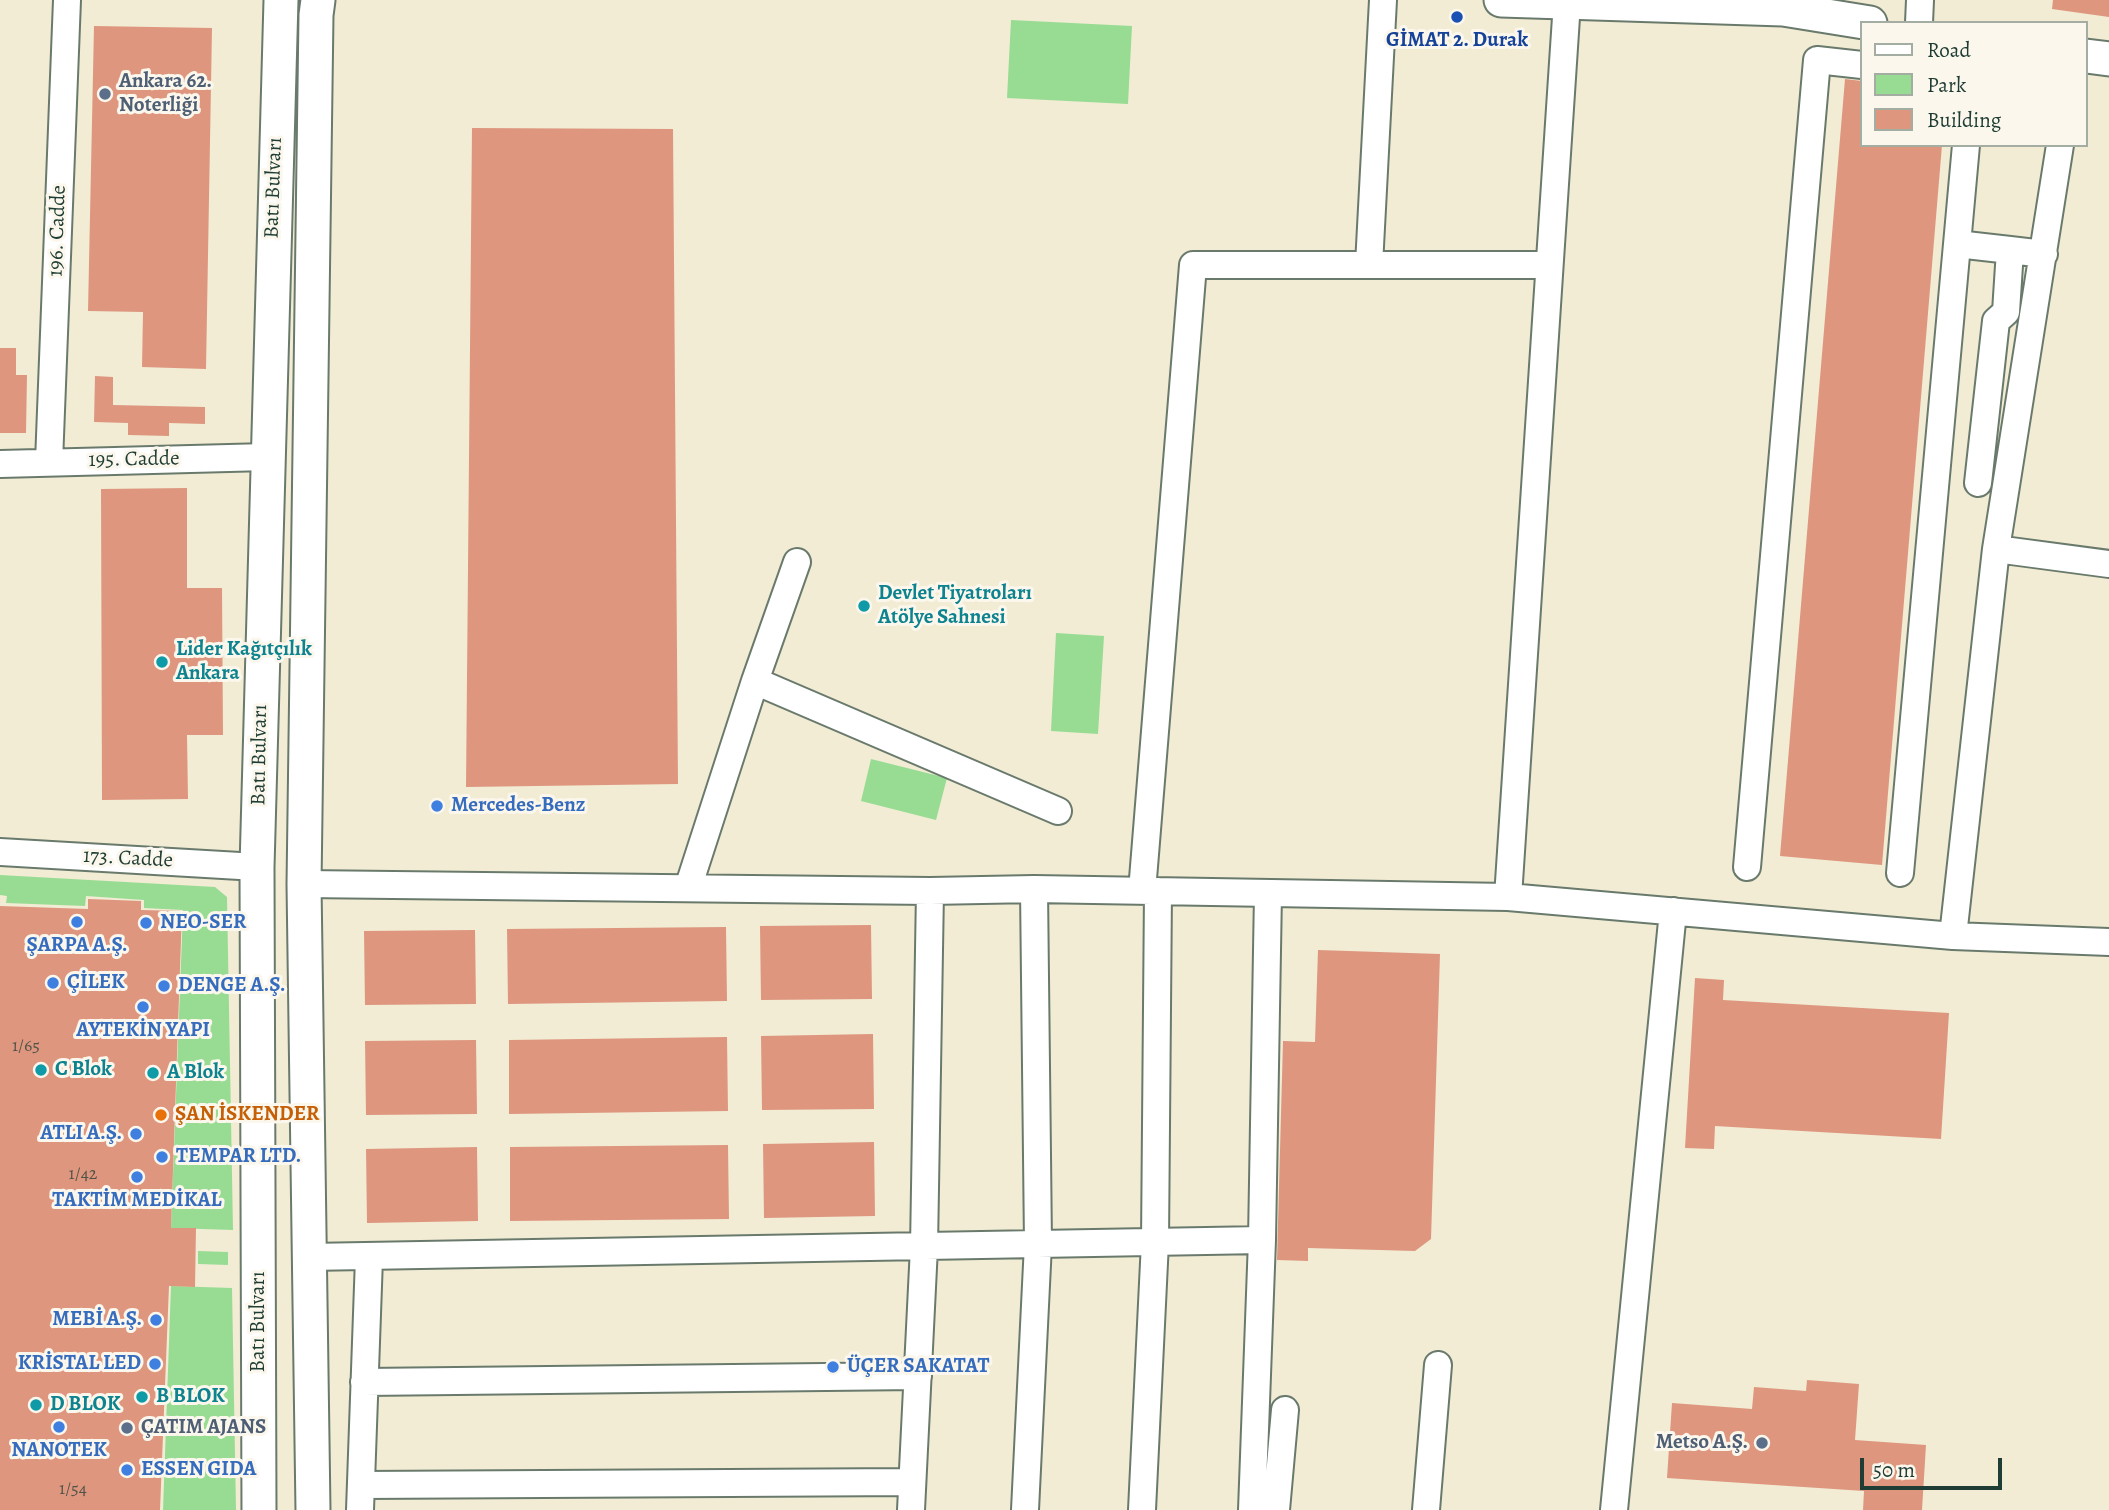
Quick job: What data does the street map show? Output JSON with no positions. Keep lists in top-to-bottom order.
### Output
{
  "streets": {
    "main road": ["Batı Bulvarı"],
    "street": ["196. Cadde", "195. Cadde", "173. Cadde"]
  },
  "crossings": [
    ["Batı Bulvarı", "195. Cadde"],
    ["Batı Bulvarı", "173. Cadde"],
    ["196. Cadde", "195. Cadde"]
  ],
  "places": [
    "GİMAT 2. Durak",
    "Ankara 62. Noterliği",
    "Devlet Tiyatroları Atölye Sahnesi",
    "Lider Kağıtçılık Ankara",
    "Mercedes-Benz",
    "ŞARPA A.Ş.",
    "NEO-SER",
    "ÇİLEK",
    "DENGE A.Ş.",
    "AYTEKİN YAPI",
    "C Blok",
    "A Blok",
    "ŞAN İSKENDER",
    "ATLI A.Ş.",
    "TEMPAR LTD.",
    "TAKTİM MEDİKAL",
    "MEBİ A.Ş.",
    "KRİSTAL LED",
    "ÜÇER SAKATAT",
    "B BLOK",
    "D BLOK",
    "NANOTEK",
    "ÇATIM AJANS",
    "Metso A.Ş.",
    "ESSEN GIDA"
  ],
  "house_numbers": ["1/65", "1/42", "1/54"],
  "legend": ["Road", "Park", "Building"],
  "scale_bar": "50 m"
}
